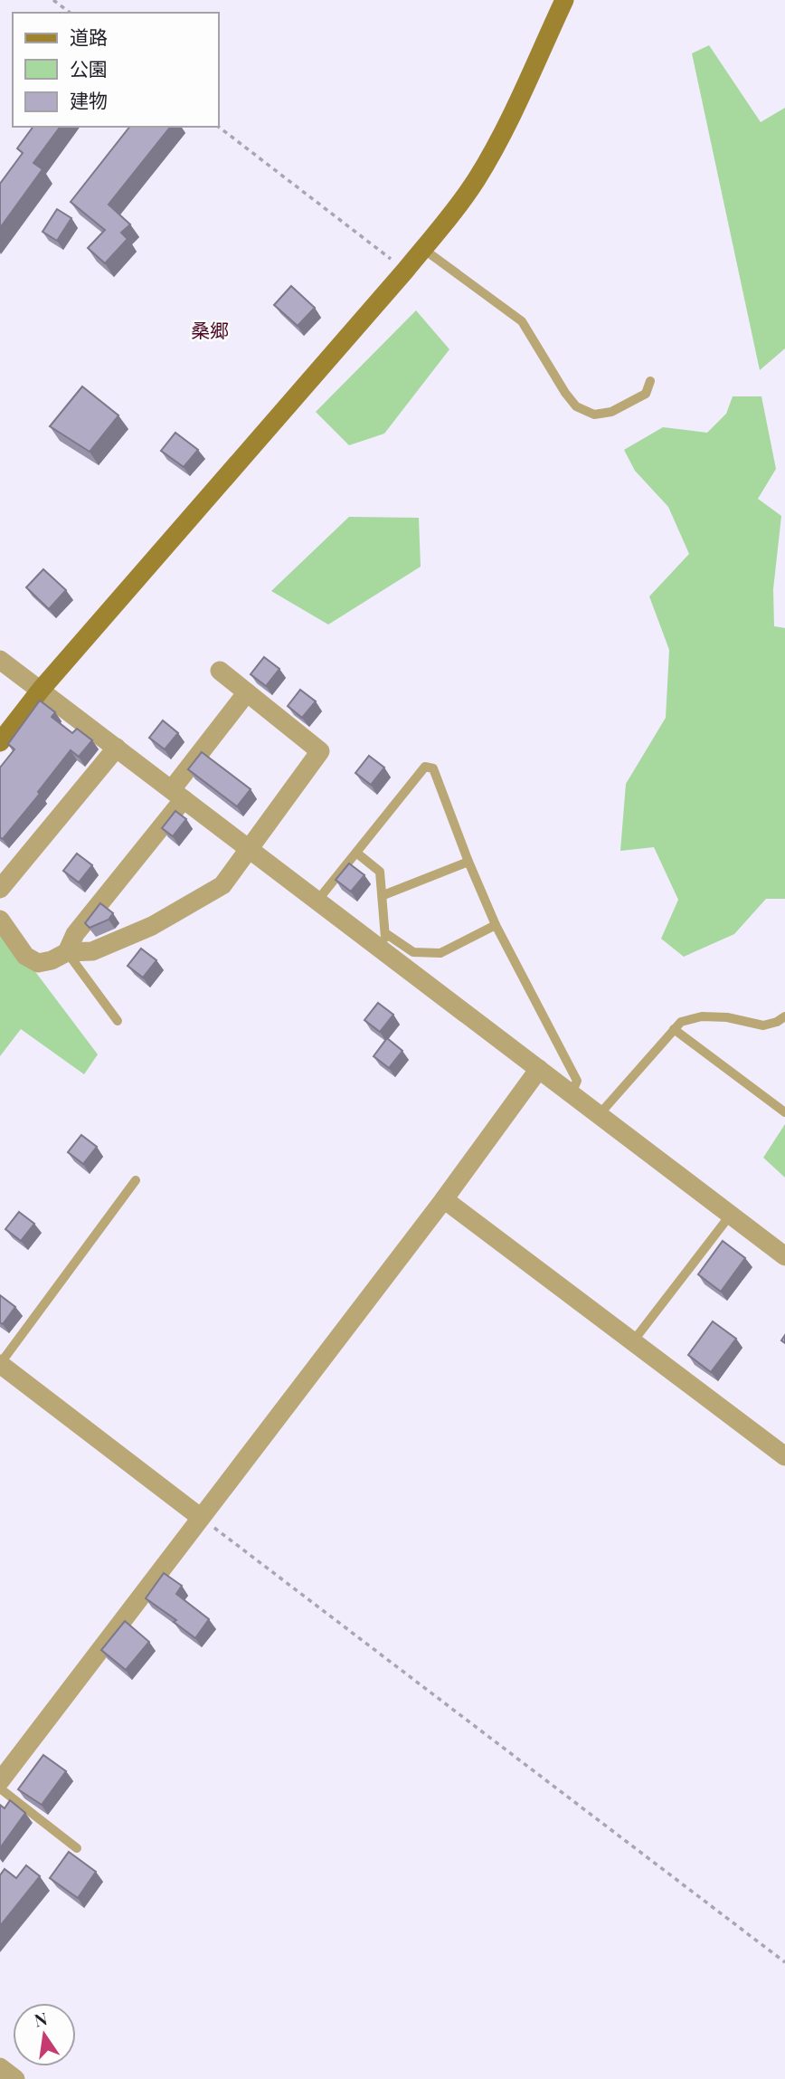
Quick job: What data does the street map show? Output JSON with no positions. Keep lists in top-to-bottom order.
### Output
{
  "districts": ["桑郷"],
  "legend": ["道路", "公園", "建物"],
  "north": "top"
}
